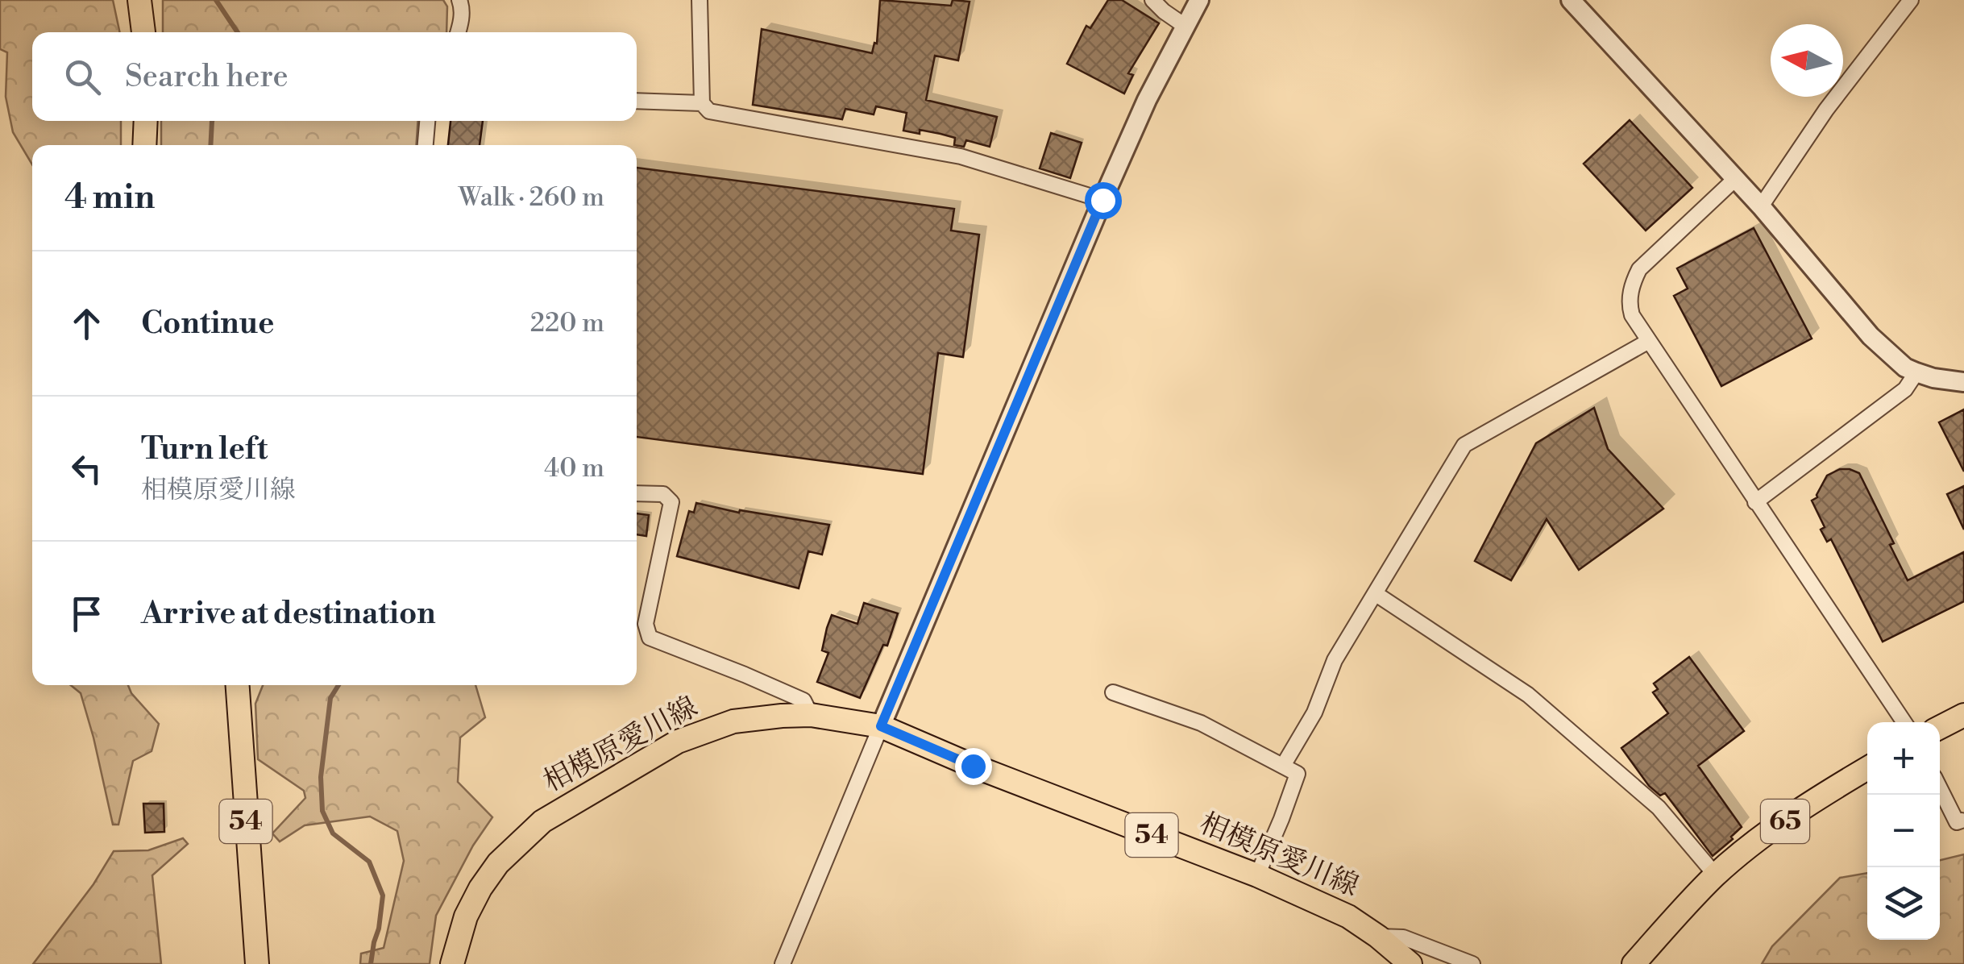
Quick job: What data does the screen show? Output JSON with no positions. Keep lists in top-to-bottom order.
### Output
{
  "streets": {
    "main road": ["相模原愛川線", "54", "65"]
  },
  "north": "left",
  "page": {
    "search": "Search here",
    "heading": ["4 min", "Walk · 260 m"],
    "list": [
      ["Continue", "220 m"],
      ["Turn left", "相模原愛川線", "40 m"],
      "Arrive at destination"
    ],
    "map_buttons": ["+", "−"]
  }
}
